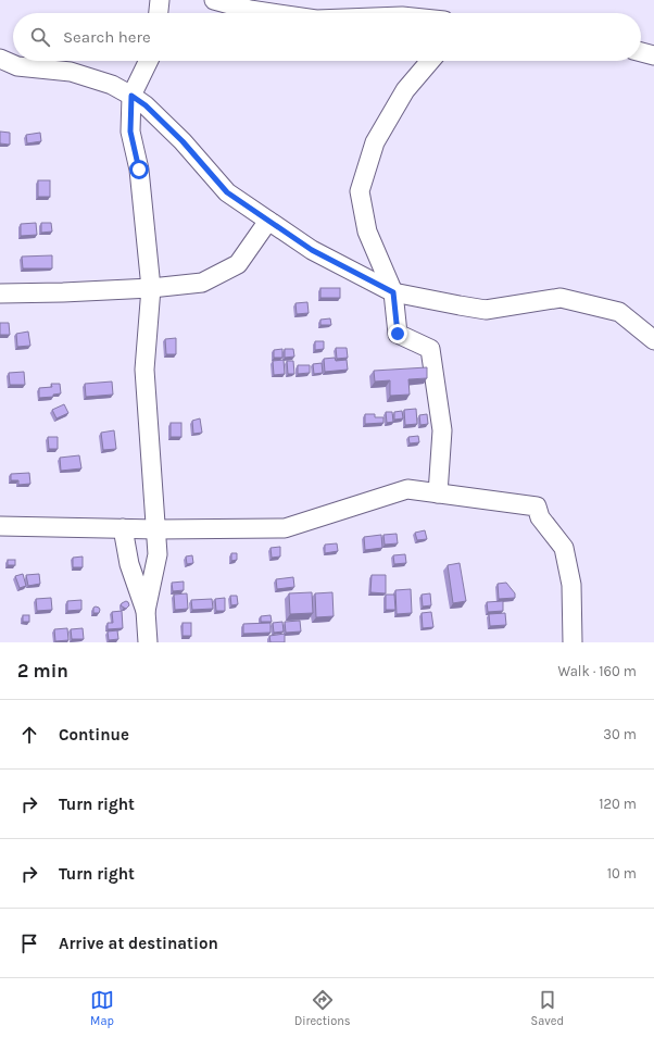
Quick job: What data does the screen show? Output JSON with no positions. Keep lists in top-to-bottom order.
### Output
{
  "page": {
    "search": "Search here",
    "heading": ["2 min", "Walk · 160 m"],
    "list": [
      ["Continue", "30 m"],
      ["Turn right", "120 m"],
      ["Turn right", "10 m"],
      "Arrive at destination"
    ],
    "nav": ["Map", "Directions", "Saved"]
  }
}
